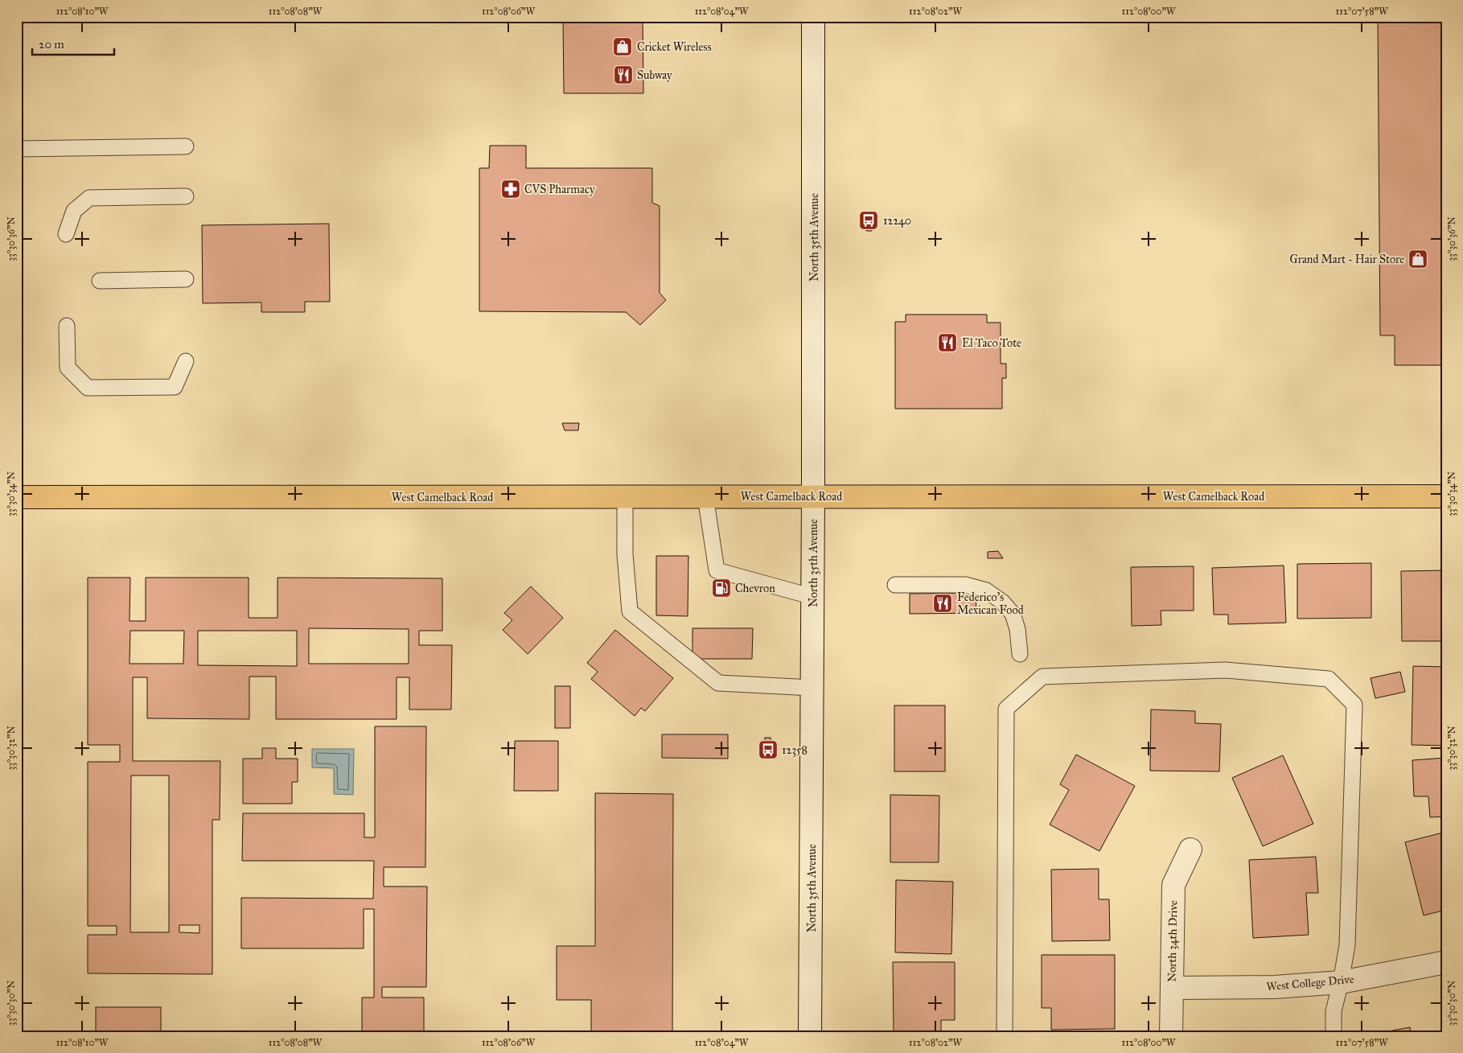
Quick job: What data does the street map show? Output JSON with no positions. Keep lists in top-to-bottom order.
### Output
{
  "streets": {
    "main road": [
      "North 35th Avenue",
      "West Camelback Road",
      "North 34th Drive",
      "West College Drive"
    ]
  },
  "crossings": [
    ["North 35th Avenue", "West Camelback Road"],
    ["North 34th Drive", "West College Drive"]
  ],
  "places": {
    "shop": ["Cricket Wireless", "Grand Mart - Hair Store"],
    "restaurant": ["Subway", "El Taco Tote", "Federico's Mexican Food"],
    "pharmacy": ["CVS Pharmacy"],
    "bus stop": ["12240", "12358"],
    "fuel station": ["Chevron"]
  },
  "scale_bar": "20 m",
  "coordinates": [
    "112°08'10\"W",
    "112°08'08\"W",
    "112°08'06\"W",
    "112°08'04\"W",
    "112°08'02\"W",
    "112°08'00\"W",
    "112°07'58\"W",
    "33°30'36\"N",
    "33°30'34\"N",
    "33°30'32\"N",
    "33°30'30\"N"
  ]
}
